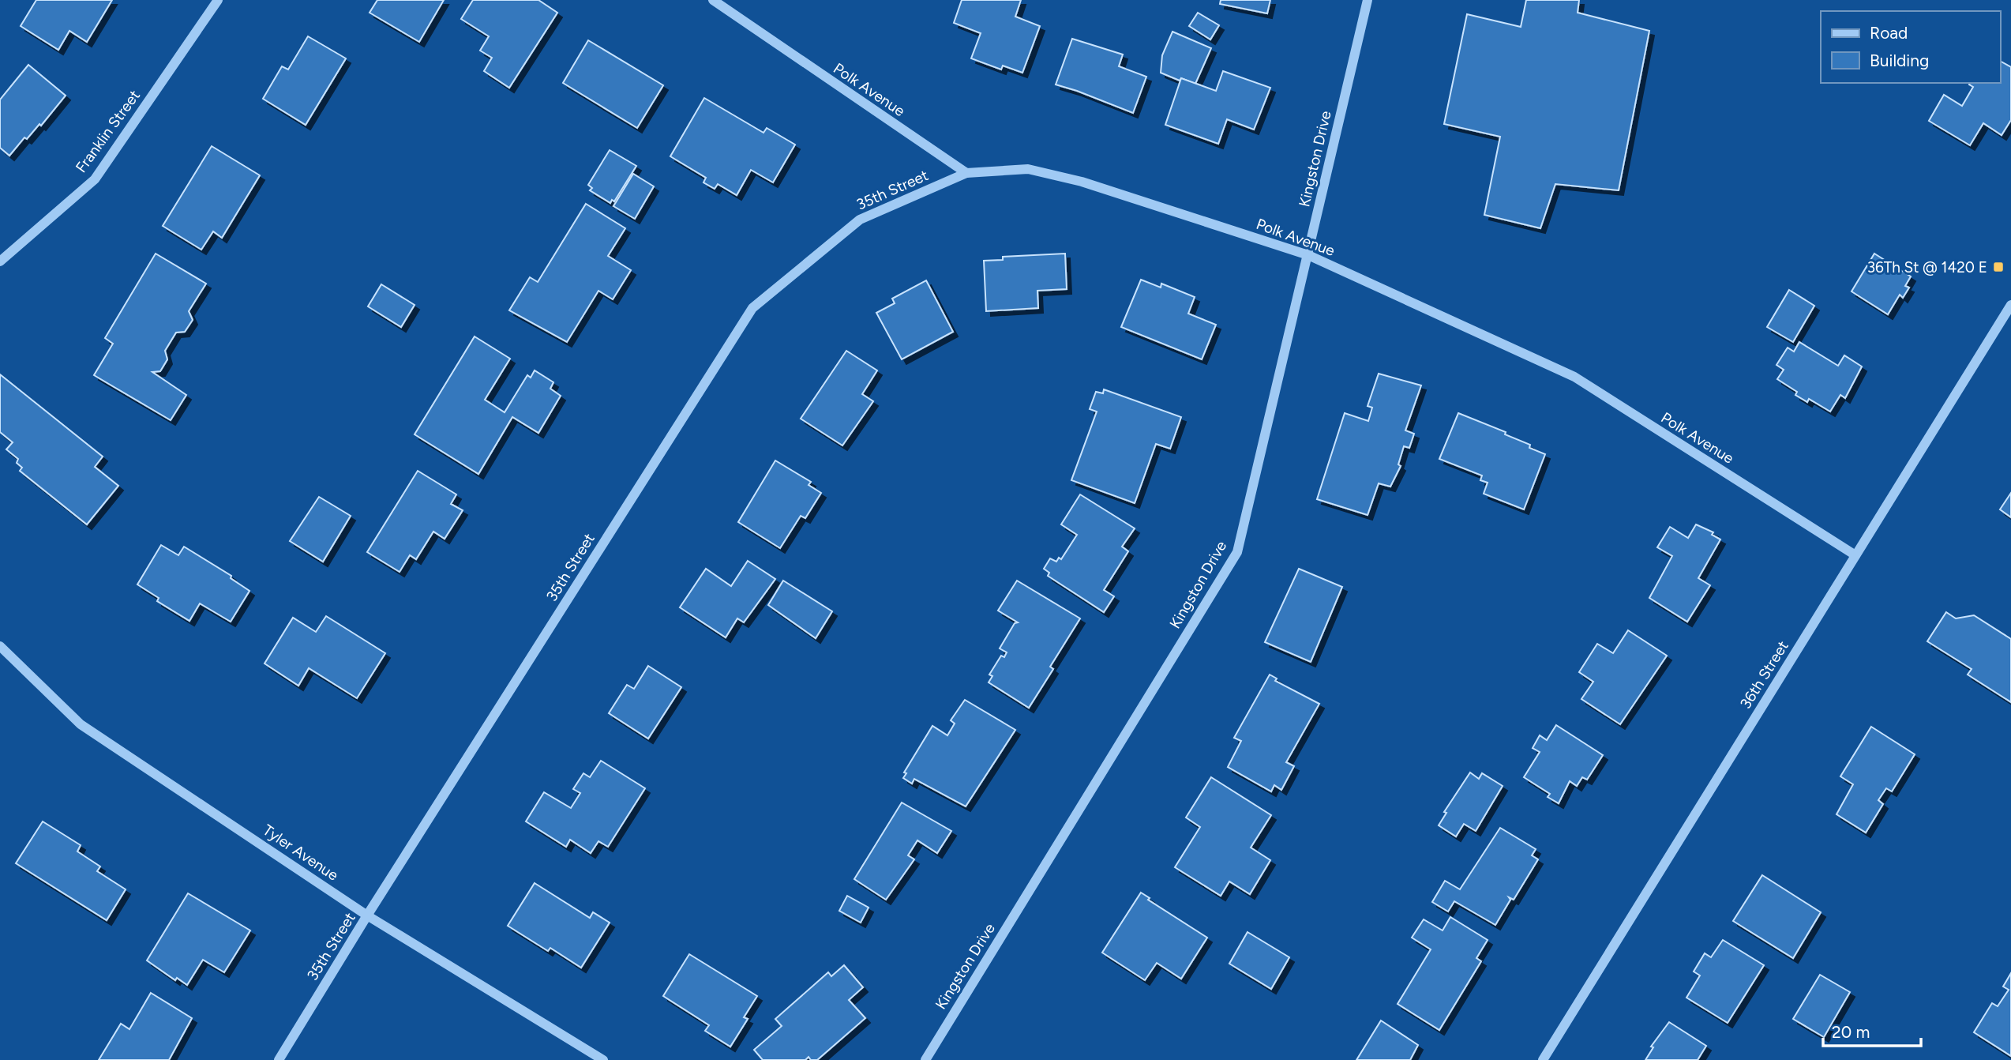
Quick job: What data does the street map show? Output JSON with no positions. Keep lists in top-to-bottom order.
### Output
{
  "streets": {
    "street": [
      "Polk Avenue",
      "Franklin Street",
      "Kingston Drive",
      "35th Street",
      "36th Street",
      "Tyler Avenue"
    ]
  },
  "crossings": [
    ["Polk Avenue", "Kingston Drive"],
    ["Polk Avenue", "35th Street"],
    ["Polk Avenue", "36th Street"],
    ["35th Street", "Tyler Avenue"]
  ],
  "places": {
    "transit": ["36Th St @ 1420 E"]
  },
  "legend": ["Road", "Building"],
  "scale_bar": "20 m"
}
